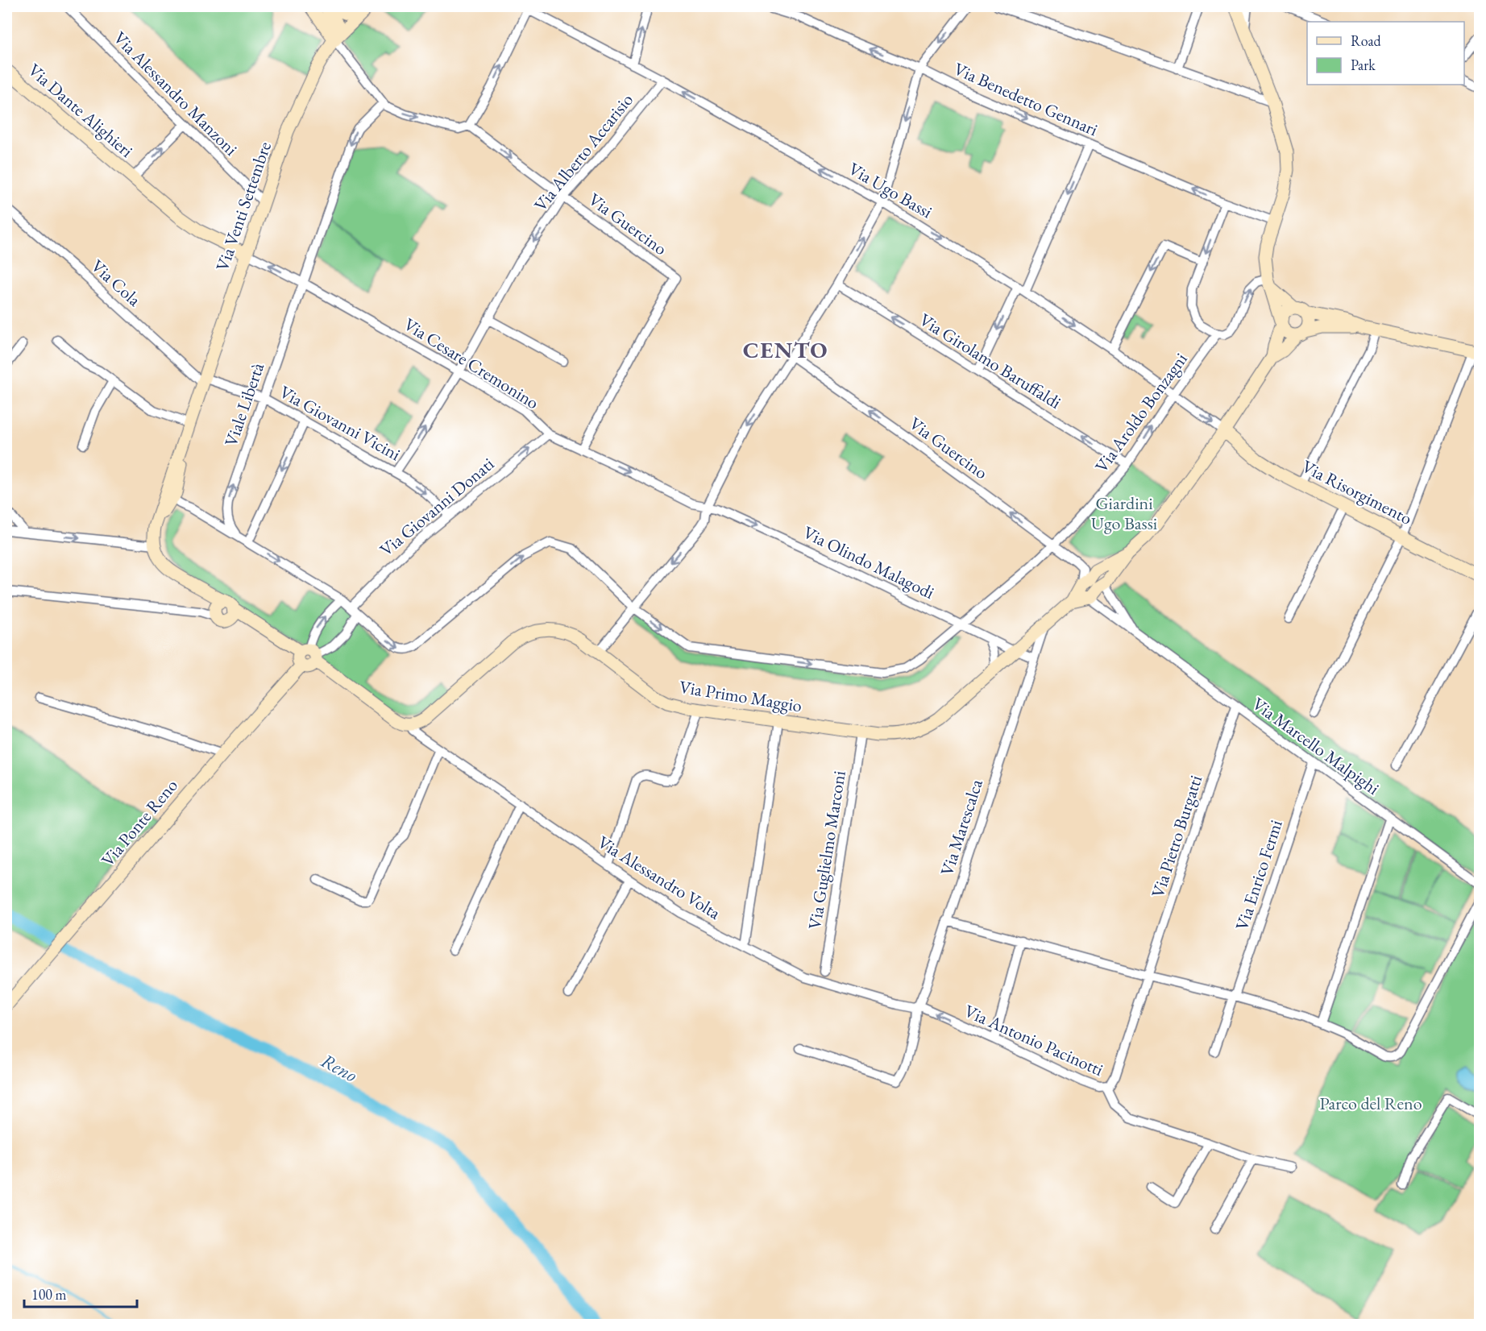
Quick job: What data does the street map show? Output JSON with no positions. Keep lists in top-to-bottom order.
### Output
{
  "streets": {
    "main road": [
      "Via Dante Alighieri",
      "Via Venti Settembre",
      "Via Risorgimento",
      "Via Primo Maggio",
      "Via Ponte Reno"
    ],
    "street": [
      "Via Alessandro Manzoni",
      "Via Benedetto Gennari",
      "Via Alberto Accarisio",
      "Via Ugo Bassi",
      "Via Guercino",
      "Via Cola",
      "Via Girolamo Baruffaldi",
      "Via Cesare Cremonino",
      "Viale Libertà",
      "Via Aroldo Bonzagni",
      "Via Giovanni Vicini",
      "Via Giovanni Donati",
      "Via Olindo Malagodi",
      "Via Marcello Malpighi",
      "Via Marescalca",
      "Via Pietro Burgatti",
      "Via Guglielmo Marconi",
      "Via Enrico Fermi",
      "Via Alessandro Volta",
      "Via Antonio Pacinotti"
    ]
  },
  "crossings": [
    ["Via Alessandro Manzoni", "Via Dante Alighieri"],
    ["Via Alessandro Manzoni", "Via Venti Settembre"],
    ["Via Dante Alighieri", "Via Venti Settembre"],
    ["Via Dante Alighieri", "Via Cesare Cremonino"],
    ["Via Alberto Accarisio", "Via Ugo Bassi"],
    ["Via Alberto Accarisio", "Via Guercino"],
    ["Via Alberto Accarisio", "Via Cesare Cremonino"],
    ["Via Alberto Accarisio", "Via Giovanni Vicini"],
    ["Via Ugo Bassi", "Via Aroldo Bonzagni"],
    ["Via Ugo Bassi", "Via Risorgimento"],
    ["Via Ugo Bassi", "Via Primo Maggio"],
    ["Via Venti Settembre", "Via Cola"],
    ["Via Venti Settembre", "Via Cesare Cremonino"],
    ["Via Venti Settembre", "Via Giovanni Vicini"],
    ["Via Venti Settembre", "Via Giovanni Donati"],
    ["Via Venti Settembre", "Via Ponte Reno"],
    ["Via Guercino", "Via Cesare Cremonino"],
    ["Via Guercino", "Via Aroldo Bonzagni"],
    ["Via Cola", "Via Giovanni Vicini"],
    ["Via Girolamo Baruffaldi", "Via Aroldo Bonzagni"],
    ["Via Cesare Cremonino", "Viale Libertà"],
    ["Via Cesare Cremonino", "Via Giovanni Donati"],
    ["Via Cesare Cremonino", "Via Olindo Malagodi"],
    ["Viale Libertà", "Via Giovanni Vicini"],
    ["Via Aroldo Bonzagni", "Via Giovanni Donati"],
    ["Via Aroldo Bonzagni", "Via Olindo Malagodi"],
    ["Via Giovanni Vicini", "Via Giovanni Donati"],
    ["Via Risorgimento", "Via Primo Maggio"],
    ["Via Giovanni Donati", "Via Ponte Reno"],
    ["Via Olindo Malagodi", "Via Primo Maggio"],
    ["Via Primo Maggio", "Via Marcello Malpighi"],
    ["Via Primo Maggio", "Via Marescalca"],
    ["Via Primo Maggio", "Via Guglielmo Marconi"],
    ["Via Primo Maggio", "Via Alessandro Volta"],
    ["Via Marcello Malpighi", "Via Pietro Burgatti"],
    ["Via Marcello Malpighi", "Via Enrico Fermi"],
    ["Via Marescalca", "Via Alessandro Volta"],
    ["Via Marescalca", "Via Antonio Pacinotti"],
    ["Via Pietro Burgatti", "Via Antonio Pacinotti"],
    ["Via Alessandro Volta", "Via Antonio Pacinotti"]
  ],
  "one_way": [
    "Via Girolamo Baruffaldi",
    "Via Aroldo Bonzagni",
    "Via Giovanni Donati",
    "Via Olindo Malagodi"
  ],
  "districts": ["CENTO"],
  "water": ["Reno"],
  "parks": ["Giardini Ugo Bassi", "Parco del Reno"],
  "legend": ["Road", "Park"],
  "scale_bar": "100 m"
}
